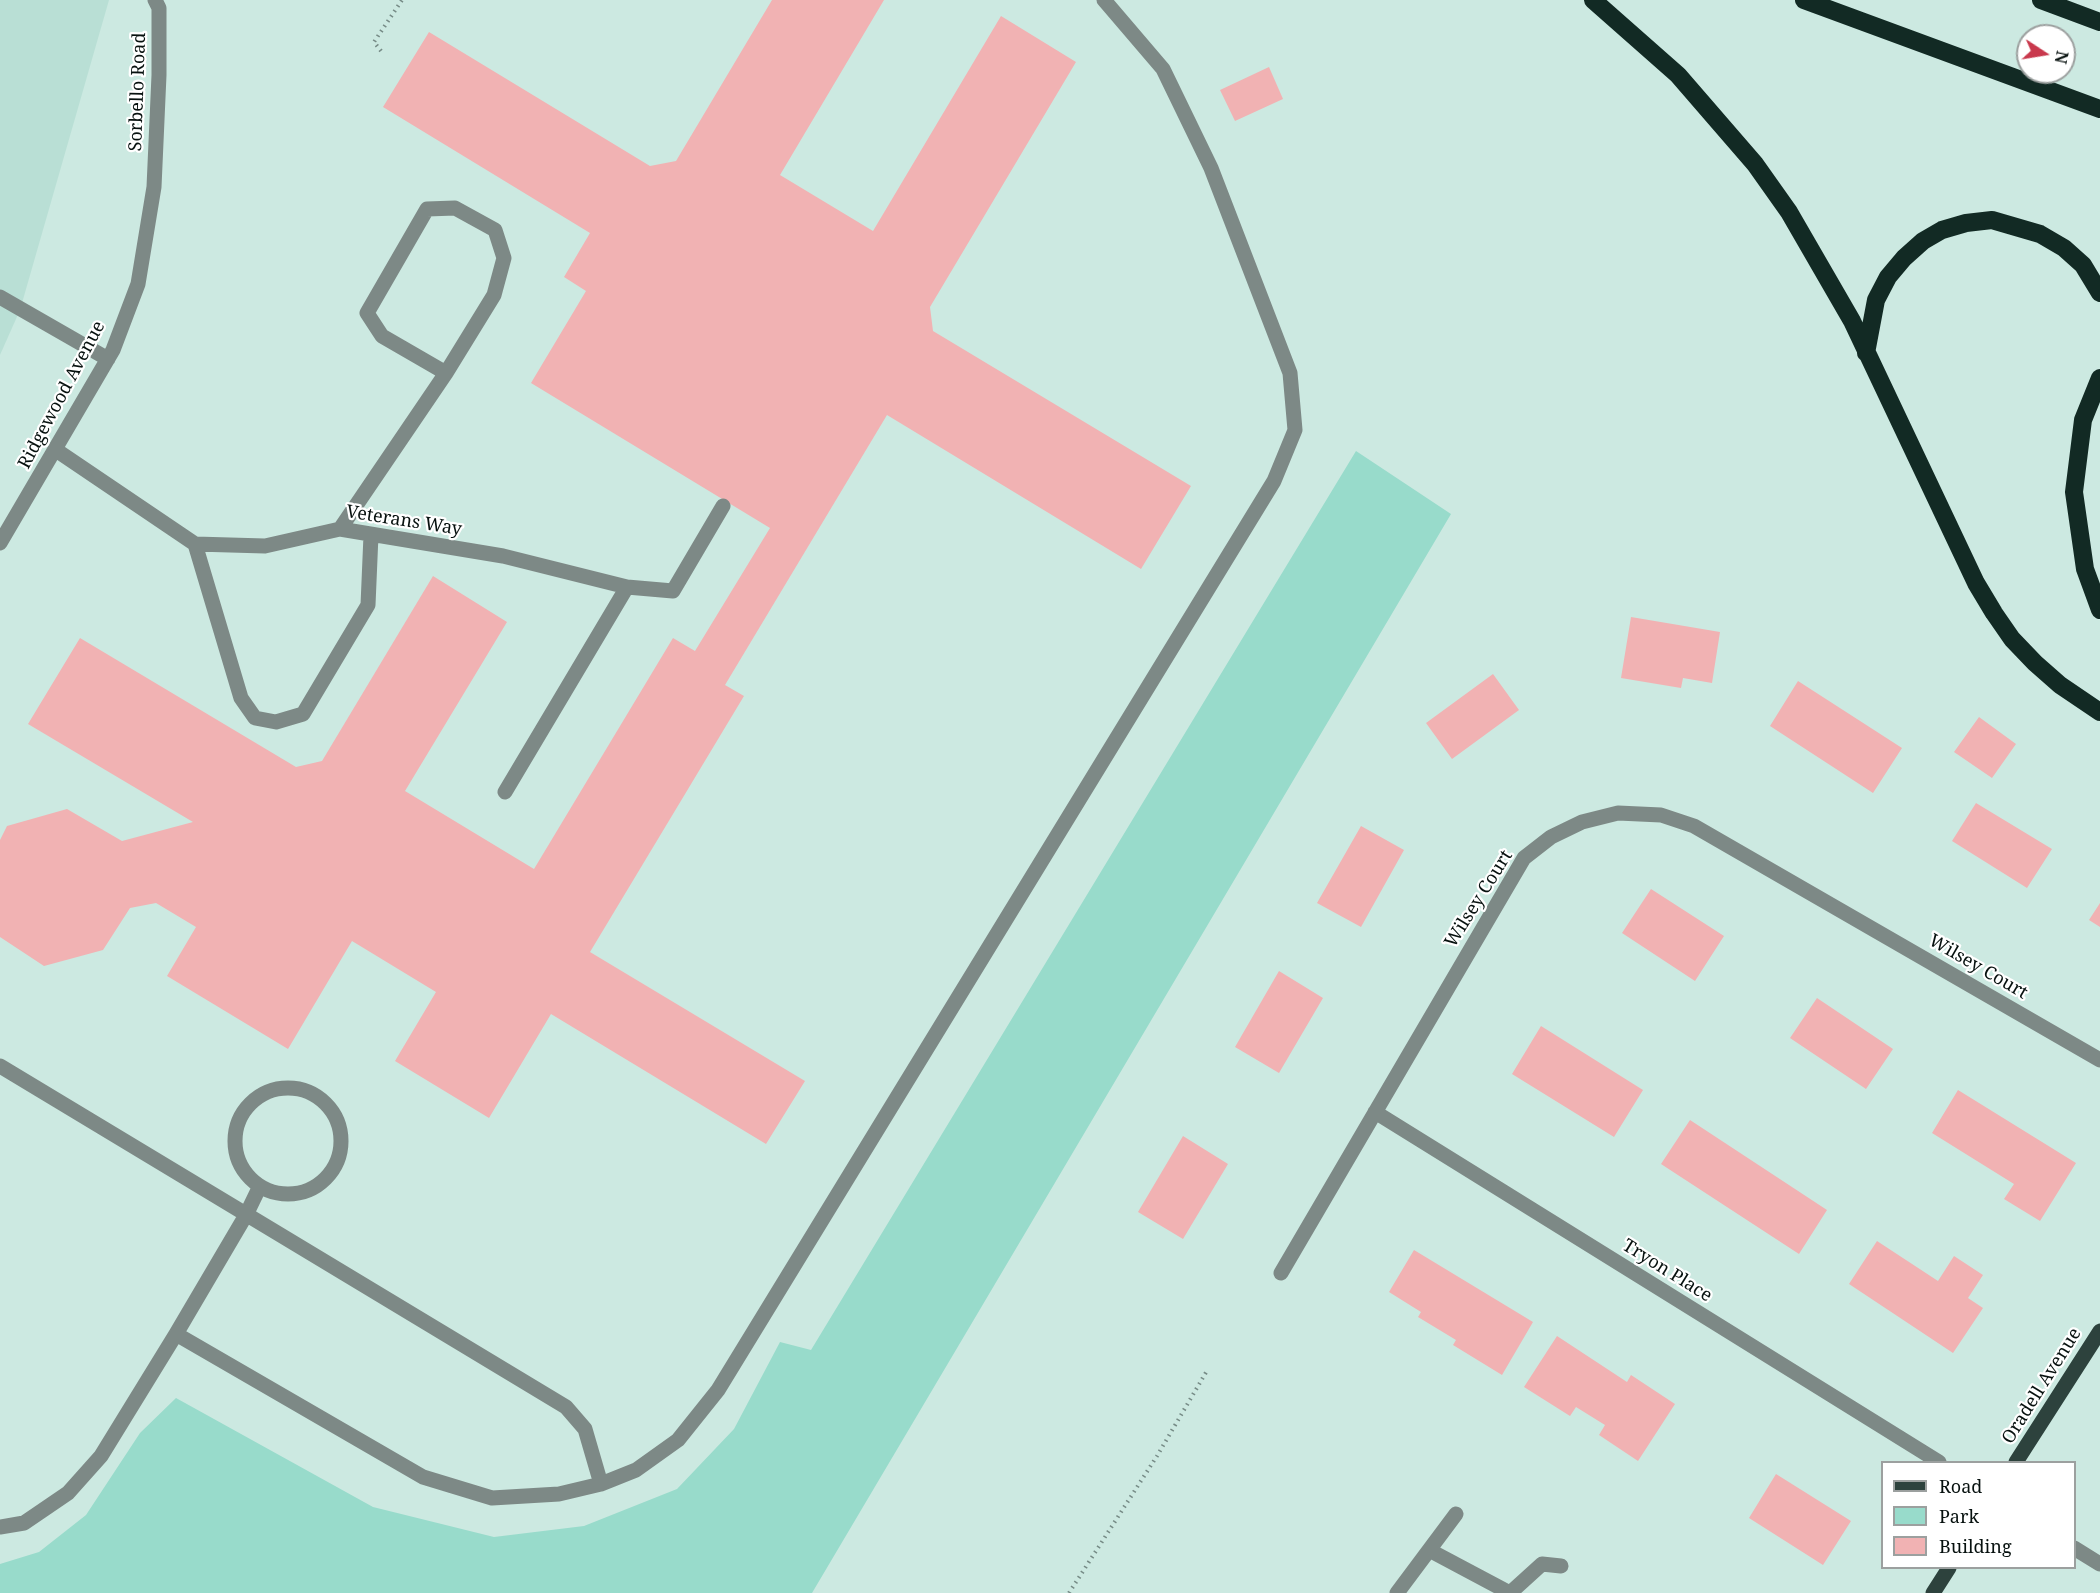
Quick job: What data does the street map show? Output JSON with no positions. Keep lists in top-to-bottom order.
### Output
{
  "streets": {
    "main road": ["Oradell Avenue"],
    "street": [
      "Sorbello Road",
      "Ridgewood Avenue",
      "Veterans Way",
      "Wilsey Court",
      "Tryon Place"
    ]
  },
  "crossings": [
    ["Sorbello Road", "Ridgewood Avenue"],
    ["Wilsey Court", "Tryon Place"]
  ],
  "legend": ["Road", "Park", "Building"],
  "north": "right"
}
